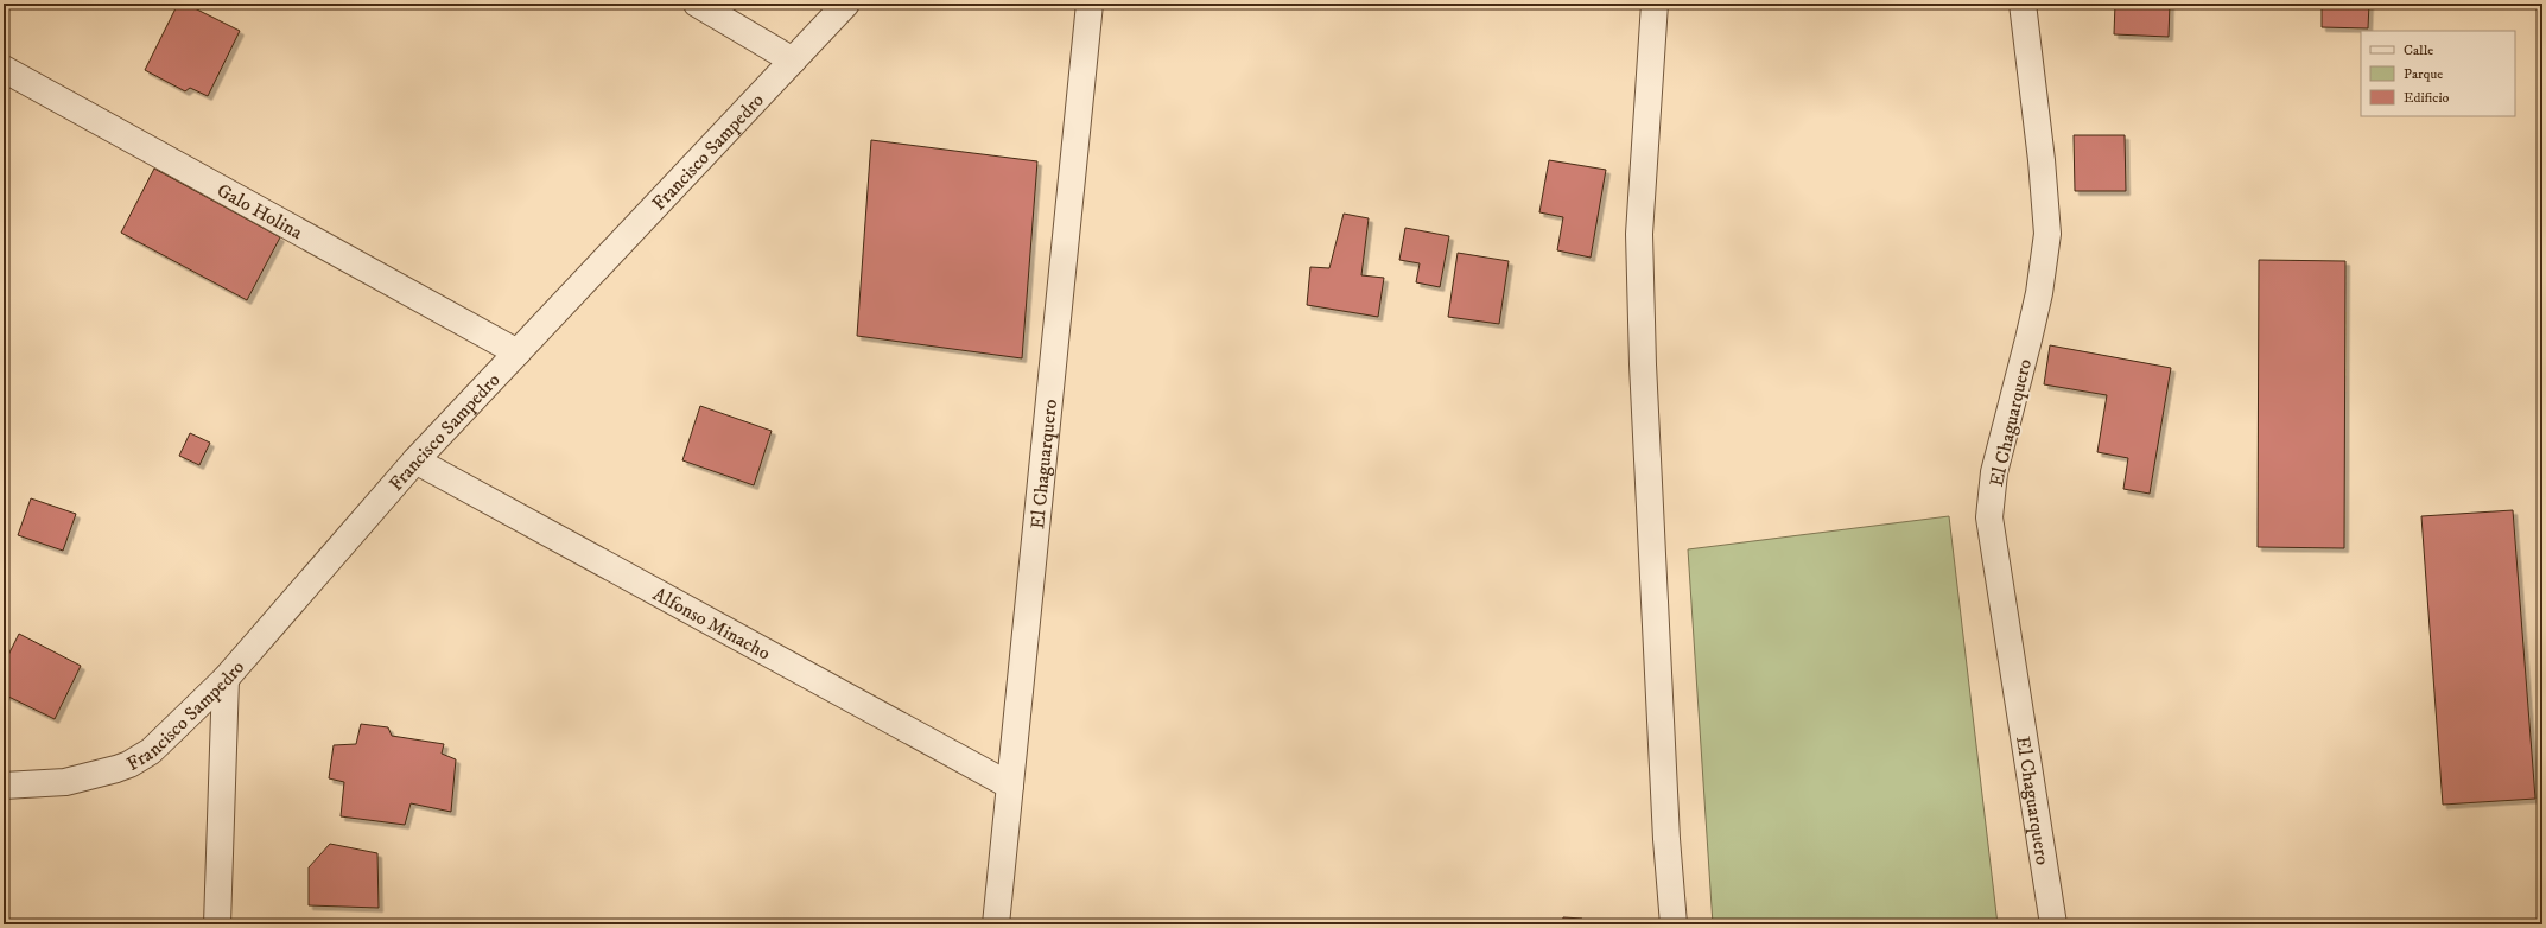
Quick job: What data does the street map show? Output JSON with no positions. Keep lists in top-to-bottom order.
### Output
{
  "streets": {
    "street": [
      "Francisco Sampedro",
      "Galo Holina",
      "El Chaguarquero",
      "Alfonso Minacho"
    ]
  },
  "crossings": [
    ["Francisco Sampedro", "Galo Holina"],
    ["Francisco Sampedro", "Alfonso Minacho"],
    ["El Chaguarquero", "Alfonso Minacho"]
  ],
  "legend": ["Calle", "Parque", "Edificio"]
}
